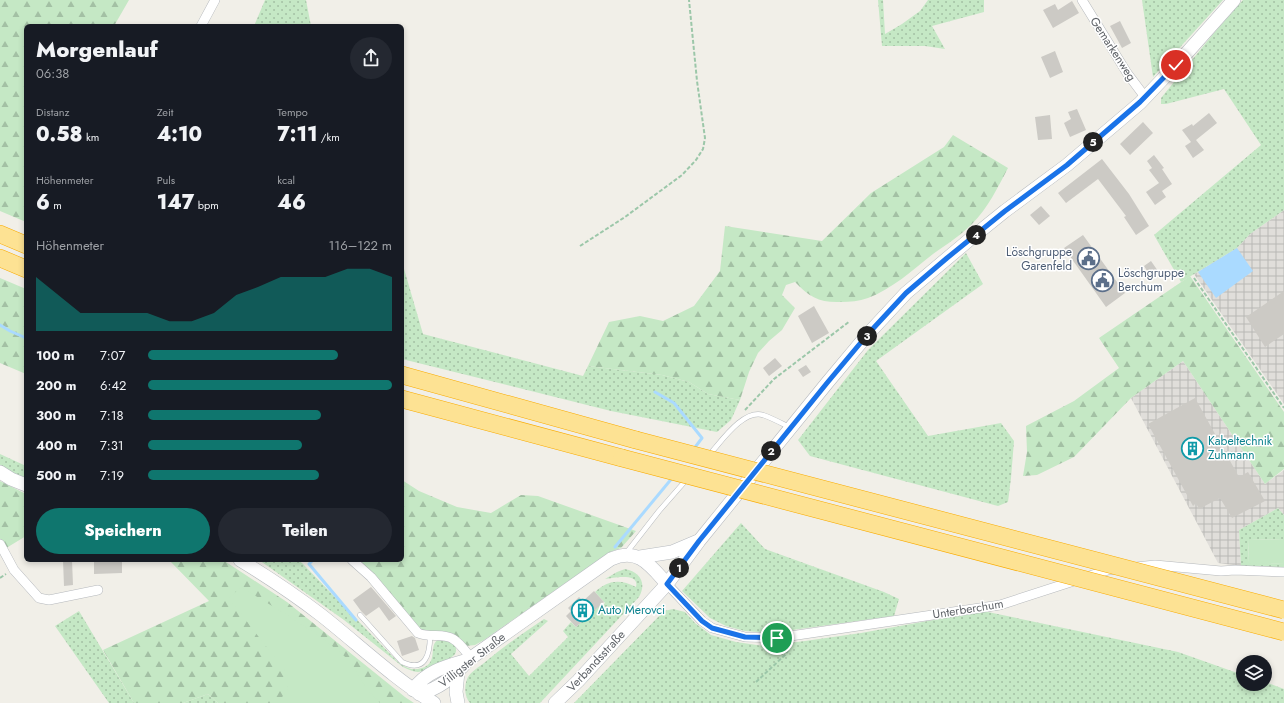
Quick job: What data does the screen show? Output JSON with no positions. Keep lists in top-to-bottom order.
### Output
{
  "streets": {
    "main road": ["Villigster Straße", "Verbandsstraße"],
    "street": ["Gemarkenweg", "Unterberchum"]
  },
  "crossings": [
    ["Gemarkenweg", "Verbandsstraße"],
    ["Unterberchum", "Verbandsstraße"],
    ["Villigster Straße", "Verbandsstraße"]
  ],
  "places": {
    "public building": ["Löschgruppe Garenfeld", "Löschgruppe Berchum"],
    "building": ["Kabeltechnik Zuhmann", "Auto Merovci"]
  },
  "page": {
    "heading": ["Morgenlauf", "06:38"],
    "stats": [
      ["Distanz", "0.58 km"],
      ["Zeit", "4:10"],
      ["Tempo", "7:11 /km"],
      ["Höhenmeter", "6 m"],
      ["Puls", "147 bpm"],
      ["kcal", "46"]
    ],
    "pins": [
      "5",
      "4",
      "3",
      "2",
      "1"
    ],
    "chart": ["Höhenmeter", "116–122 m"],
    "list": [
      {
        "name": "100 m",
        "note": "7:07"
      },
      {
        "name": "200 m",
        "note": "6:42"
      },
      {
        "name": "300 m",
        "note": "7:18"
      },
      {
        "name": "400 m",
        "note": "7:31"
      },
      {
        "name": "500 m",
        "note": "7:19"
      }
    ],
    "buttons": ["Speichern", "Teilen"]
  }
}
